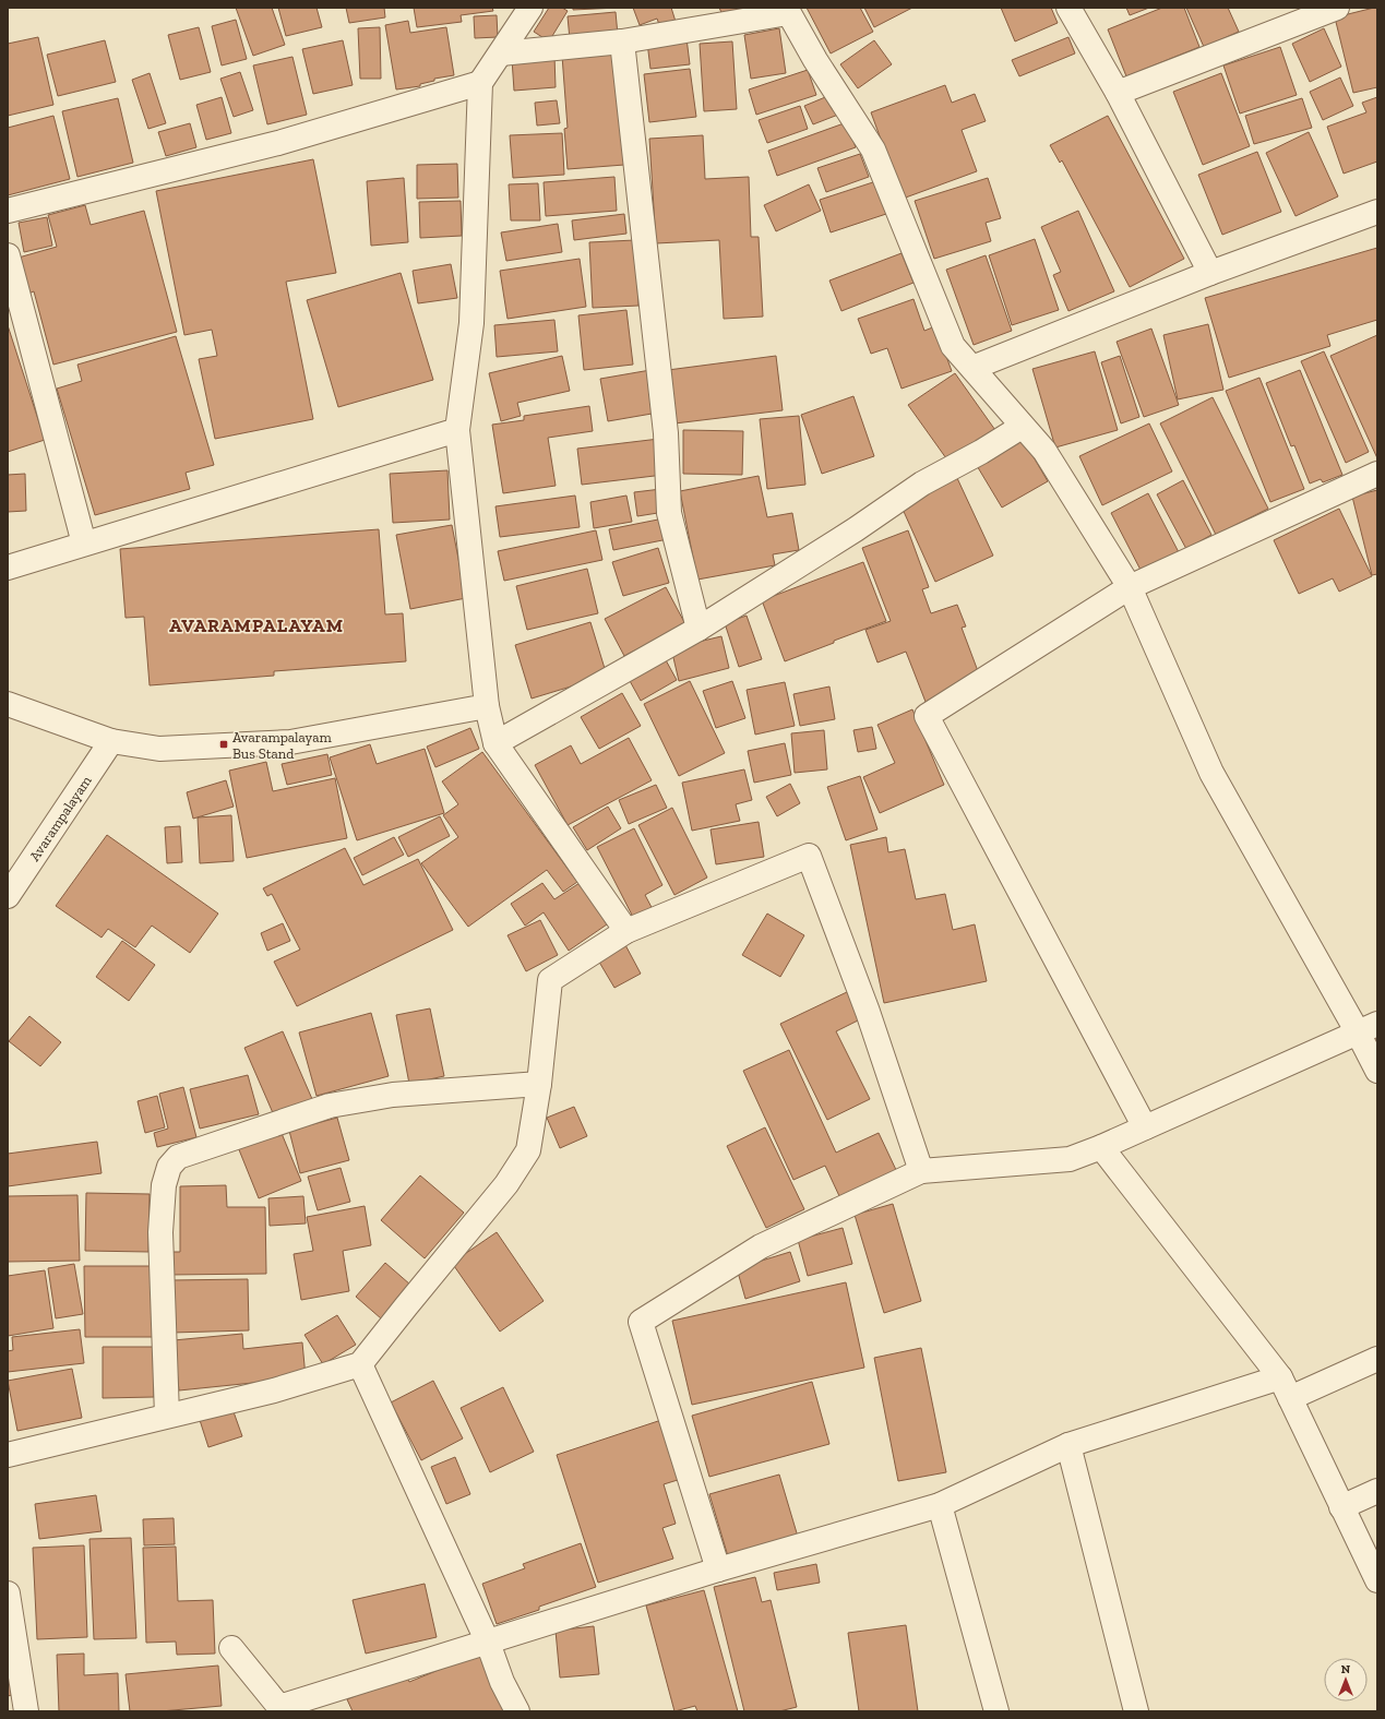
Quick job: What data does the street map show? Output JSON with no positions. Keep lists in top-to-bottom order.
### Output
{
  "streets": {
    "street": ["Avarampalayam"]
  },
  "districts": ["AVARAMPALAYAM"],
  "places": {
    "transit": ["Avarampalayam Bus Stand"]
  },
  "north": "top"
}
